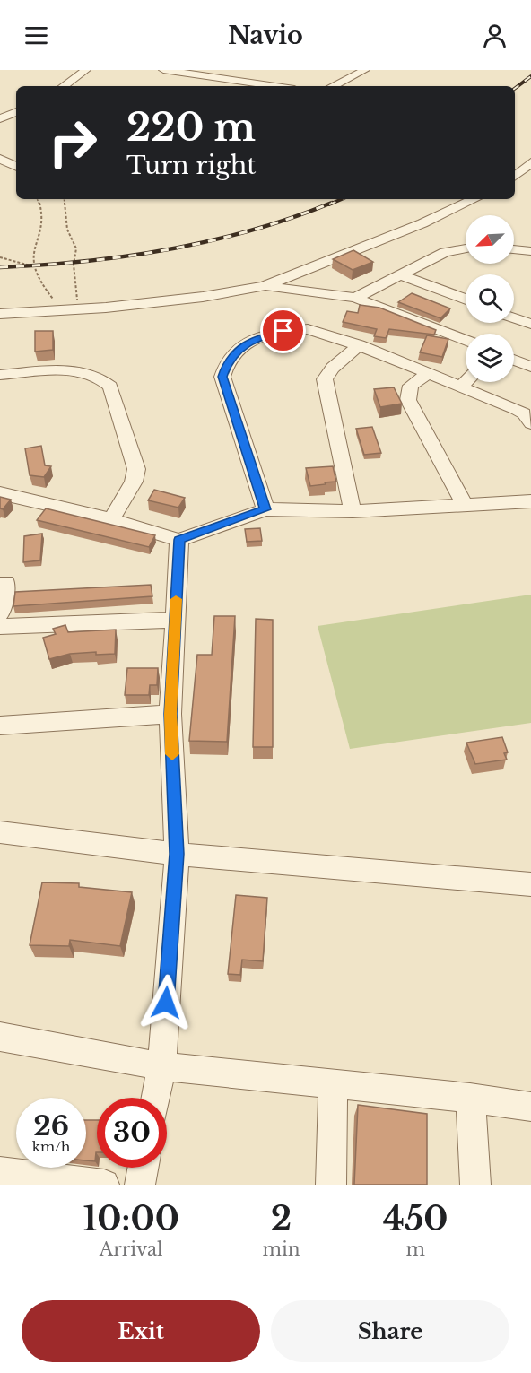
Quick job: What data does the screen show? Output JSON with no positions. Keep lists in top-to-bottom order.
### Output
{
  "north": "bottom left",
  "page": {
    "header": "Navio",
    "turn": ["220 m", "Turn right"],
    "speed": "26 km/h",
    "limit": "30",
    "eta": [
      "10:00",
      "Arrival",
      "2",
      "min",
      "450",
      "m"
    ],
    "buttons": ["Exit", "Share"]
  }
}
